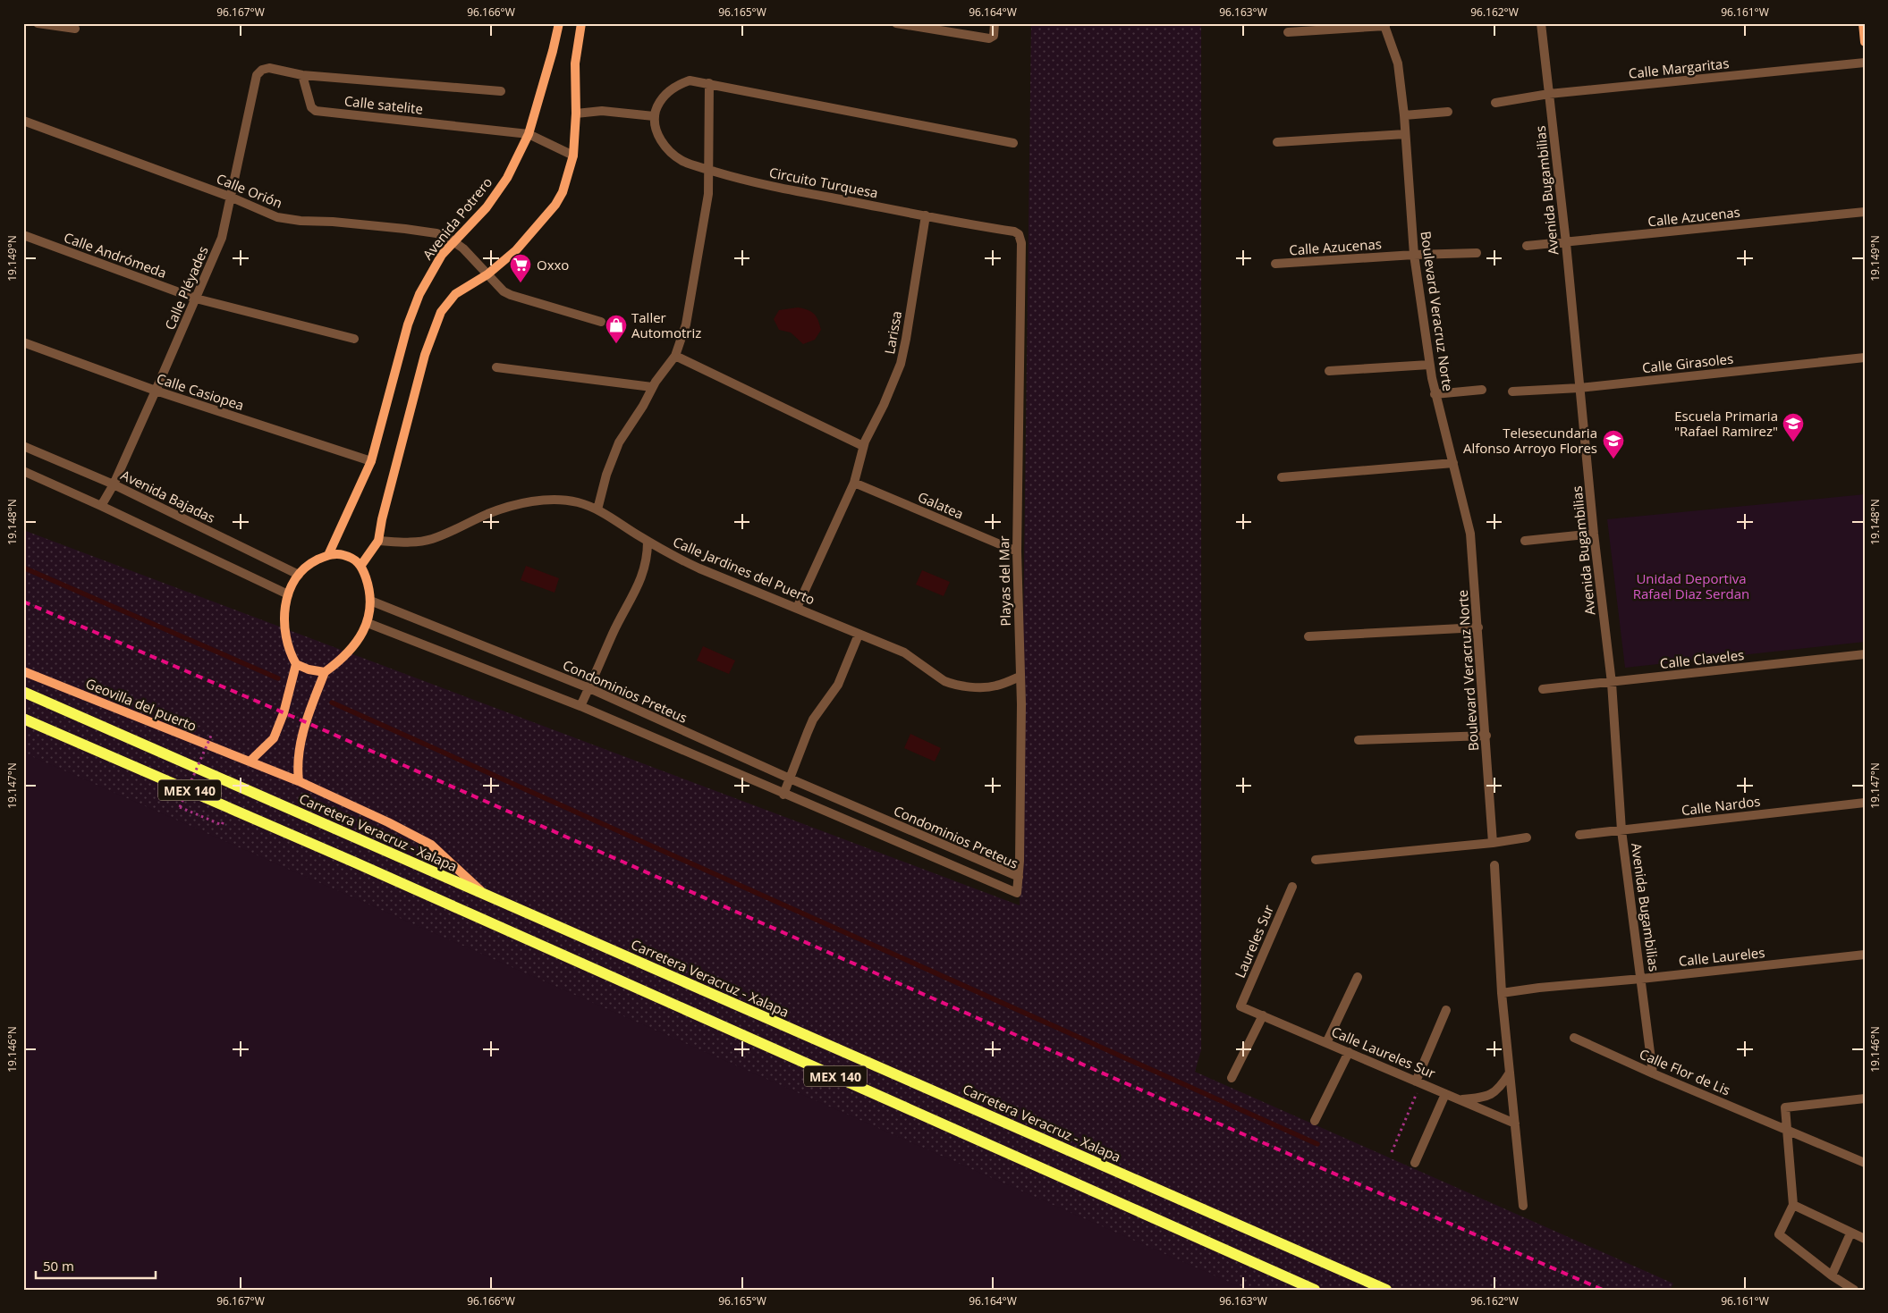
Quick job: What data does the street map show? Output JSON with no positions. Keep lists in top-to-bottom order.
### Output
{
  "streets": {
    "main road": ["MEX 140", "Carretera Veracruz - Xalapa"],
    "street": [
      "Calle Margaritas",
      "Calle satelite",
      "Circuito Turquesa",
      "Calle Orión",
      "Avenida Bugambilias",
      "Calle Azucenas",
      "Avenida Potrero",
      "Calle Andrómeda",
      "Calle Pléyades",
      "Boulevard Veracruz Norte",
      "Larissa",
      "Calle Girasoles",
      "Calle Casiopea",
      "Avenida Bajadas",
      "Galatea",
      "Calle Jardines del Puerto",
      "Playas del Mar",
      "Calle Claveles",
      "Condominios Preteus",
      "Geovilla del puerto",
      "Calle Nardos",
      "Laureles Sur",
      "Calle Laureles",
      "Calle Laureles Sur",
      "Calle Flor de Lis"
    ]
  },
  "crossings": [
    ["Calle Margaritas", "Avenida Bugambilias"],
    ["Calle satelite", "Avenida Potrero"],
    ["Calle satelite", "Calle Pléyades"],
    ["Circuito Turquesa", "Larissa"],
    ["Circuito Turquesa", "Playas del Mar"],
    ["Calle Orión", "Avenida Potrero"],
    ["Calle Orión", "Calle Pléyades"],
    ["Avenida Bugambilias", "Calle Azucenas"],
    ["Avenida Bugambilias", "Calle Girasoles"],
    ["Avenida Bugambilias", "Calle Claveles"],
    ["Avenida Bugambilias", "Calle Nardos"],
    ["Avenida Bugambilias", "Calle Laureles"],
    ["Avenida Bugambilias", "Calle Flor de Lis"],
    ["Calle Azucenas", "Boulevard Veracruz Norte"],
    ["Avenida Potrero", "Calle Casiopea"],
    ["Avenida Potrero", "Avenida Bajadas"],
    ["Avenida Potrero", "Condominios Preteus"],
    ["Calle Andrómeda", "Calle Pléyades"],
    ["Calle Pléyades", "Calle Casiopea"],
    ["Calle Pléyades", "Avenida Bajadas"],
    ["Larissa", "Galatea"],
    ["Larissa", "Calle Jardines del Puerto"],
    ["Avenida Bajadas", "Condominios Preteus"],
    ["Galatea", "Playas del Mar"],
    ["Calle Jardines del Puerto", "Playas del Mar"],
    ["Playas del Mar", "Condominios Preteus"],
    ["Geovilla del puerto", "Carretera Veracruz - Xalapa"],
    ["Laureles Sur", "Calle Laureles Sur"]
  ],
  "parks": ["Unidad Deportiva Rafael Diaz Serdan"],
  "places": {
    "supermarket": ["Oxxo"],
    "shop": ["Taller Automotriz"],
    "school or university": ["Escuela Primaria \"Rafael Ramirez\"", "Telesecundaria Alfonso Arroyo Flores"]
  },
  "scale_bar": "50 m",
  "coordinates": [
    "96.167°W",
    "96.166°W",
    "96.165°W",
    "96.164°W",
    "96.163°W",
    "96.162°W",
    "96.161°W",
    "19.149°N",
    "19.148°N",
    "19.147°N",
    "19.146°N"
  ]
}
